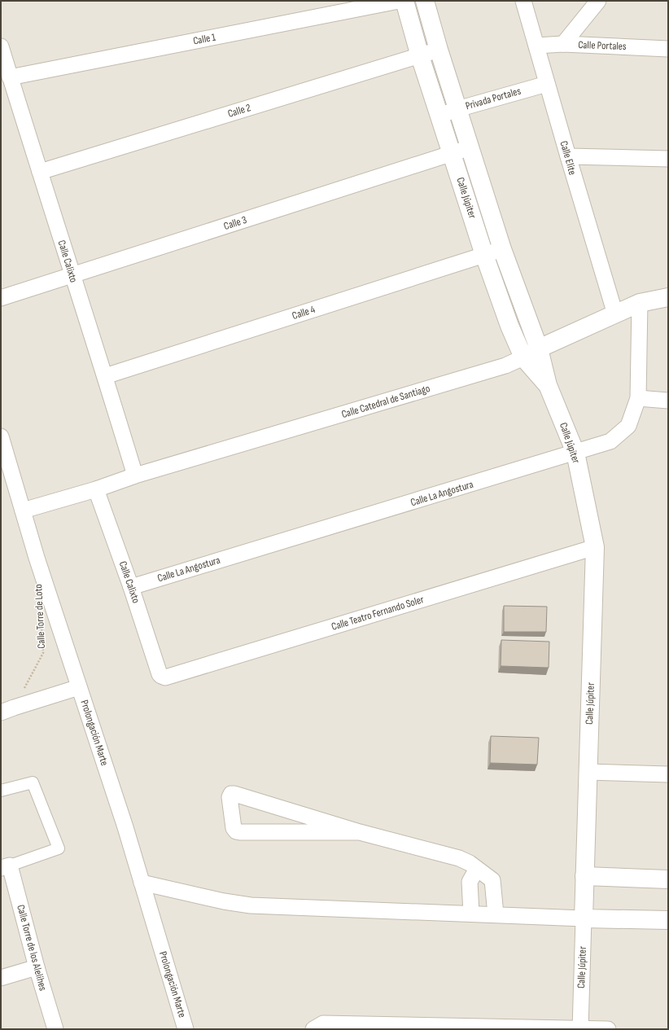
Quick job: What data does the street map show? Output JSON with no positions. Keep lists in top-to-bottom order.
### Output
{
  "streets": {
    "street": [
      "Calle 1",
      "Calle Portales",
      "Privada Portales",
      "Calle 2",
      "Calle Elite",
      "Calle Júpiter",
      "Calle 3",
      "Calle Calixto",
      "Calle 4",
      "Calle Catedral de Santiago",
      "Calle La Angostura",
      "Calle Teatro Fernando Soler",
      "Prolongación Marte",
      "Calle Torre de los Alelihes"
    ],
    "path": ["Calle Torre de Loto"]
  },
  "crossings": [
    ["Calle 1", "Calle Calixto"],
    ["Calle Portales", "Calle Elite"],
    ["Privada Portales", "Calle Elite"],
    ["Privada Portales", "Calle Júpiter"],
    ["Calle 2", "Calle Júpiter"],
    ["Calle 2", "Calle Calixto"],
    ["Calle Elite", "Calle Catedral de Santiago"],
    ["Calle Júpiter", "Calle 3"],
    ["Calle Júpiter", "Calle 4"],
    ["Calle Júpiter", "Calle Catedral de Santiago"],
    ["Calle Júpiter", "Calle La Angostura"],
    ["Calle Júpiter", "Calle Teatro Fernando Soler"],
    ["Calle 3", "Calle Calixto"],
    ["Calle Calixto", "Calle 4"],
    ["Calle Calixto", "Calle Catedral de Santiago"],
    ["Calle Calixto", "Calle La Angostura"],
    ["Calle Calixto", "Calle Teatro Fernando Soler"],
    ["Calle Catedral de Santiago", "Calle La Angostura"],
    ["Calle Catedral de Santiago", "Prolongación Marte"]
  ]
}
